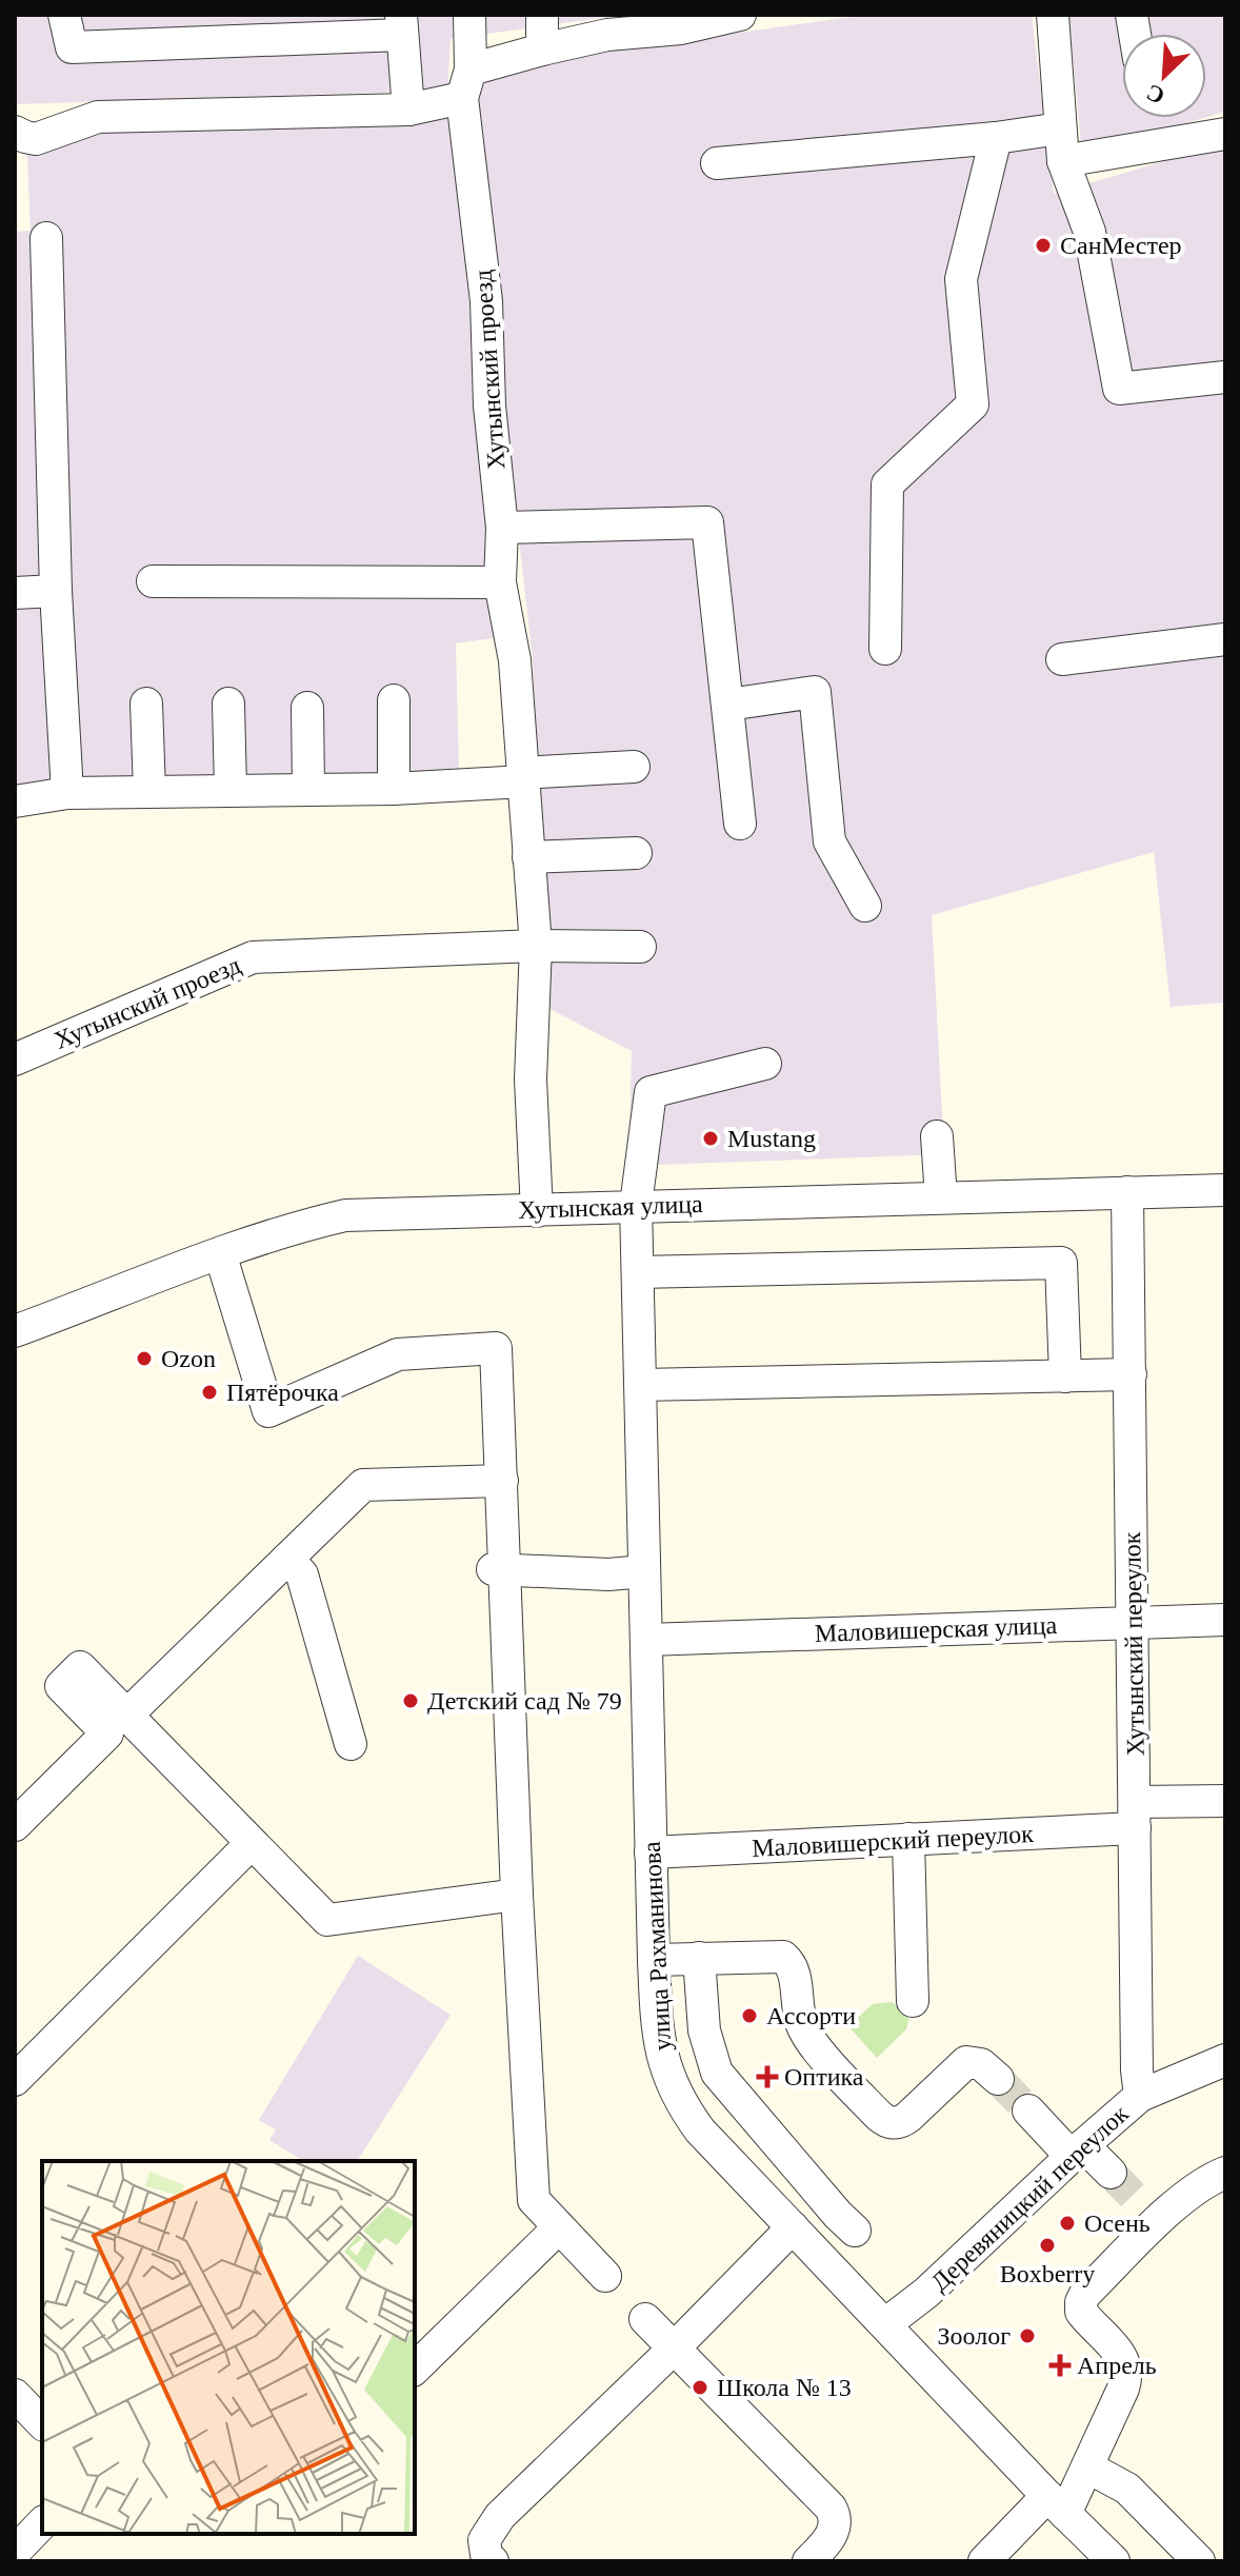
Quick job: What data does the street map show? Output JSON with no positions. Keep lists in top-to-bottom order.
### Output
{
  "streets": {
    "street": [
      "Хутынский проезд",
      "Хутынская улица",
      "Маловишерская улица",
      "Хутынский переулок",
      "Маловишерский переулок",
      "улица Рахманинова",
      "Деревяницкий переулок"
    ]
  },
  "crossings": [
    ["Хутынский проезд", "Хутынская улица"],
    ["Хутынская улица", "Хутынский переулок"],
    ["Хутынская улица", "улица Рахманинова"],
    ["Маловишерская улица", "Хутынский переулок"],
    ["Маловишерская улица", "улица Рахманинова"],
    ["Хутынский переулок", "Маловишерский переулок"],
    ["Хутынский переулок", "Деревяницкий переулок"],
    ["Маловишерский переулок", "улица Рахманинова"],
    ["улица Рахманинова", "Деревяницкий переулок"]
  ],
  "places": {
    "other": [
      "СанМестер",
      "Mustang",
      "Ozon",
      "Пятёрочка",
      "Детский сад № 79",
      "Ассорти",
      "Осень",
      "Boxberry",
      "Зоолог",
      "Школа № 13"
    ],
    "health": ["Оптика", "Апрель"]
  },
  "north": "bottom left"
}
